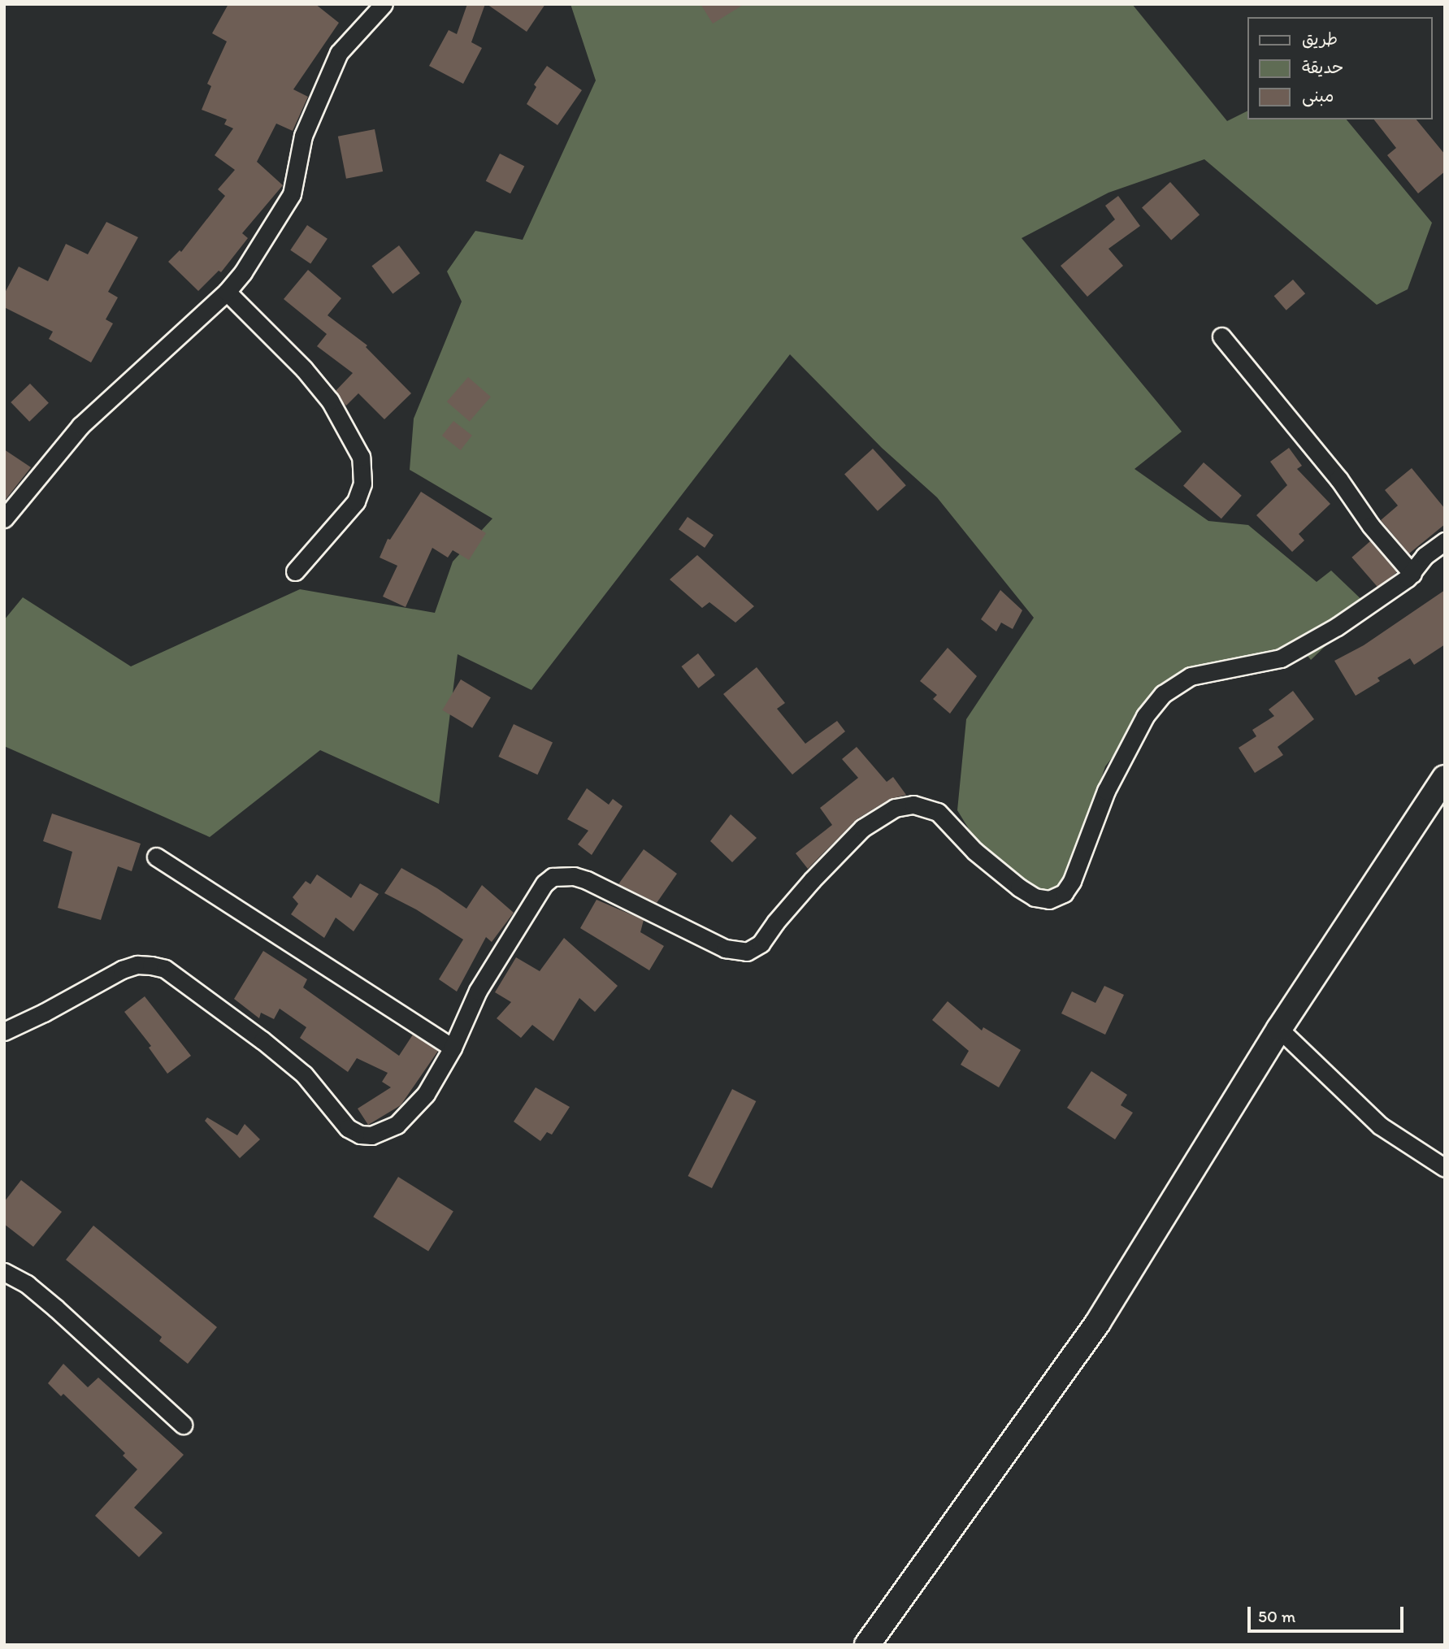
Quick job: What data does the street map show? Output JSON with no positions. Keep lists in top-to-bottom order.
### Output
{
  "legend": ["طريق", "حديقة", "مبنى"],
  "scale_bar": "50 m"
}
